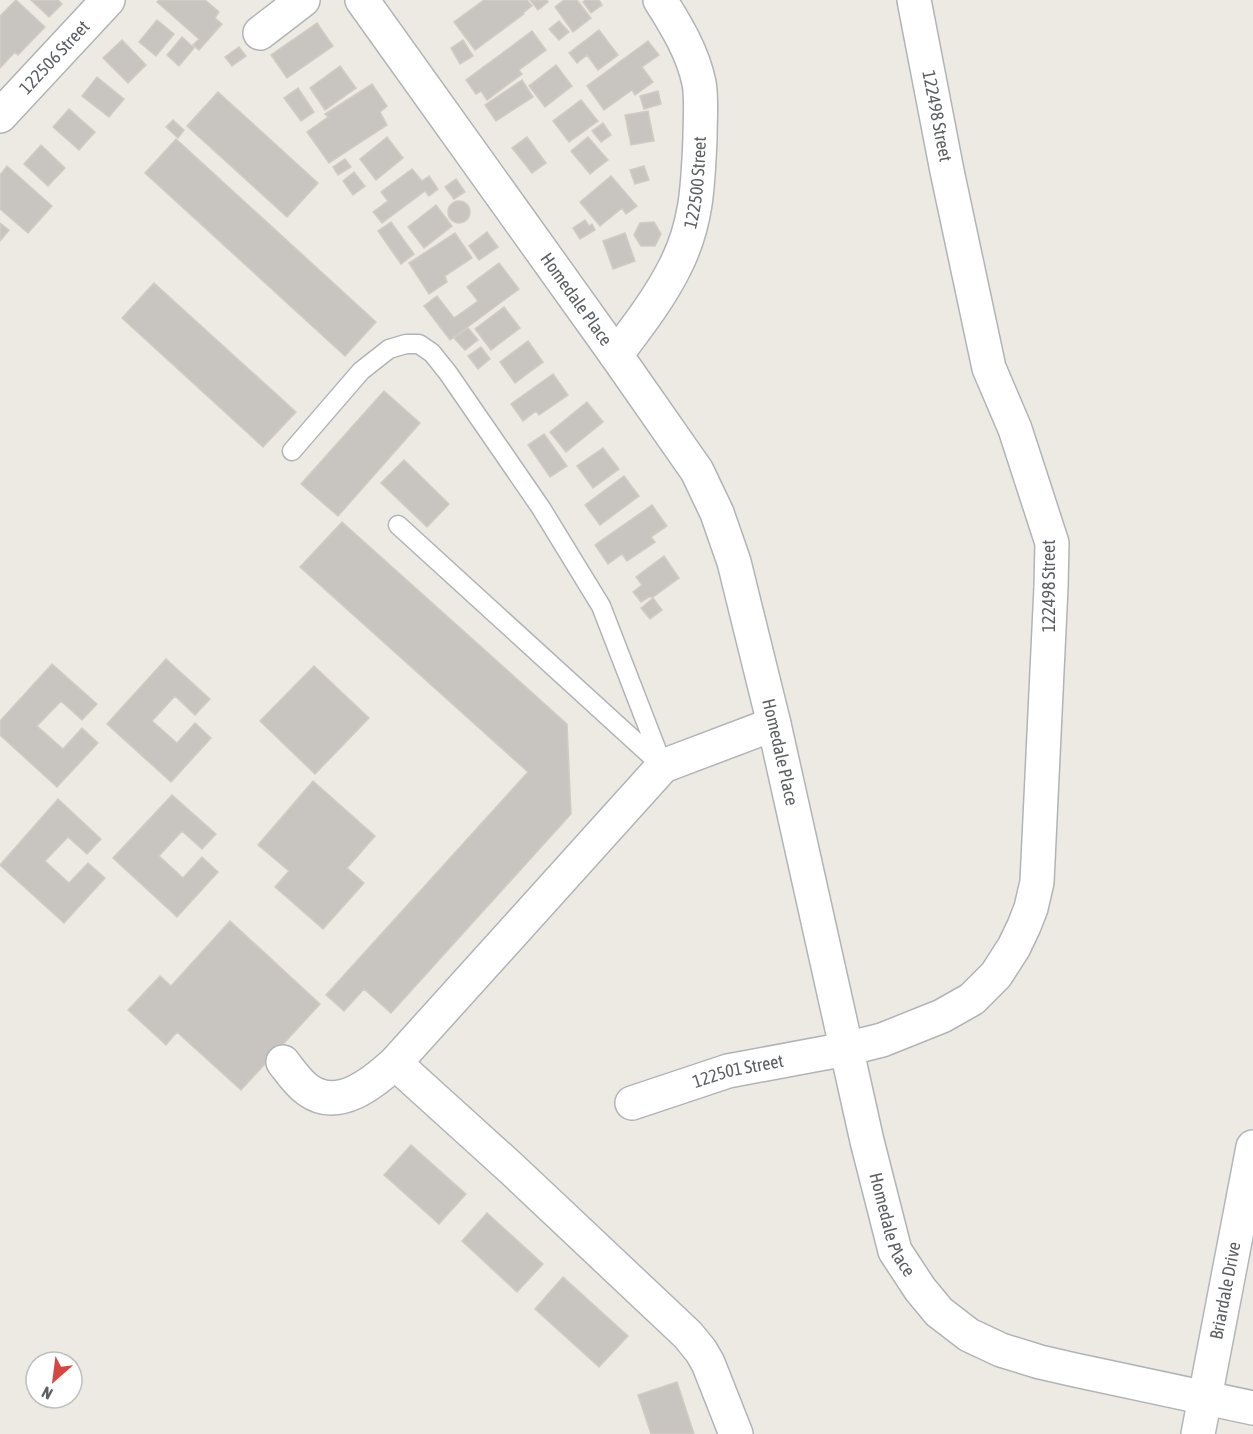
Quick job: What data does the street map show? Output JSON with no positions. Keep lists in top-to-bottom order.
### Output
{
  "streets": {
    "street": [
      "122506 Street",
      "122498 Street",
      "122500 Street",
      "Homedale Place",
      "122501 Street",
      "Briardale Drive"
    ]
  },
  "crossings": [
    ["122498 Street", "Homedale Place"],
    ["122498 Street", "122501 Street"],
    ["122500 Street", "Homedale Place"],
    ["Homedale Place", "122501 Street"],
    ["Homedale Place", "Briardale Drive"]
  ],
  "north": "bottom left"
}
